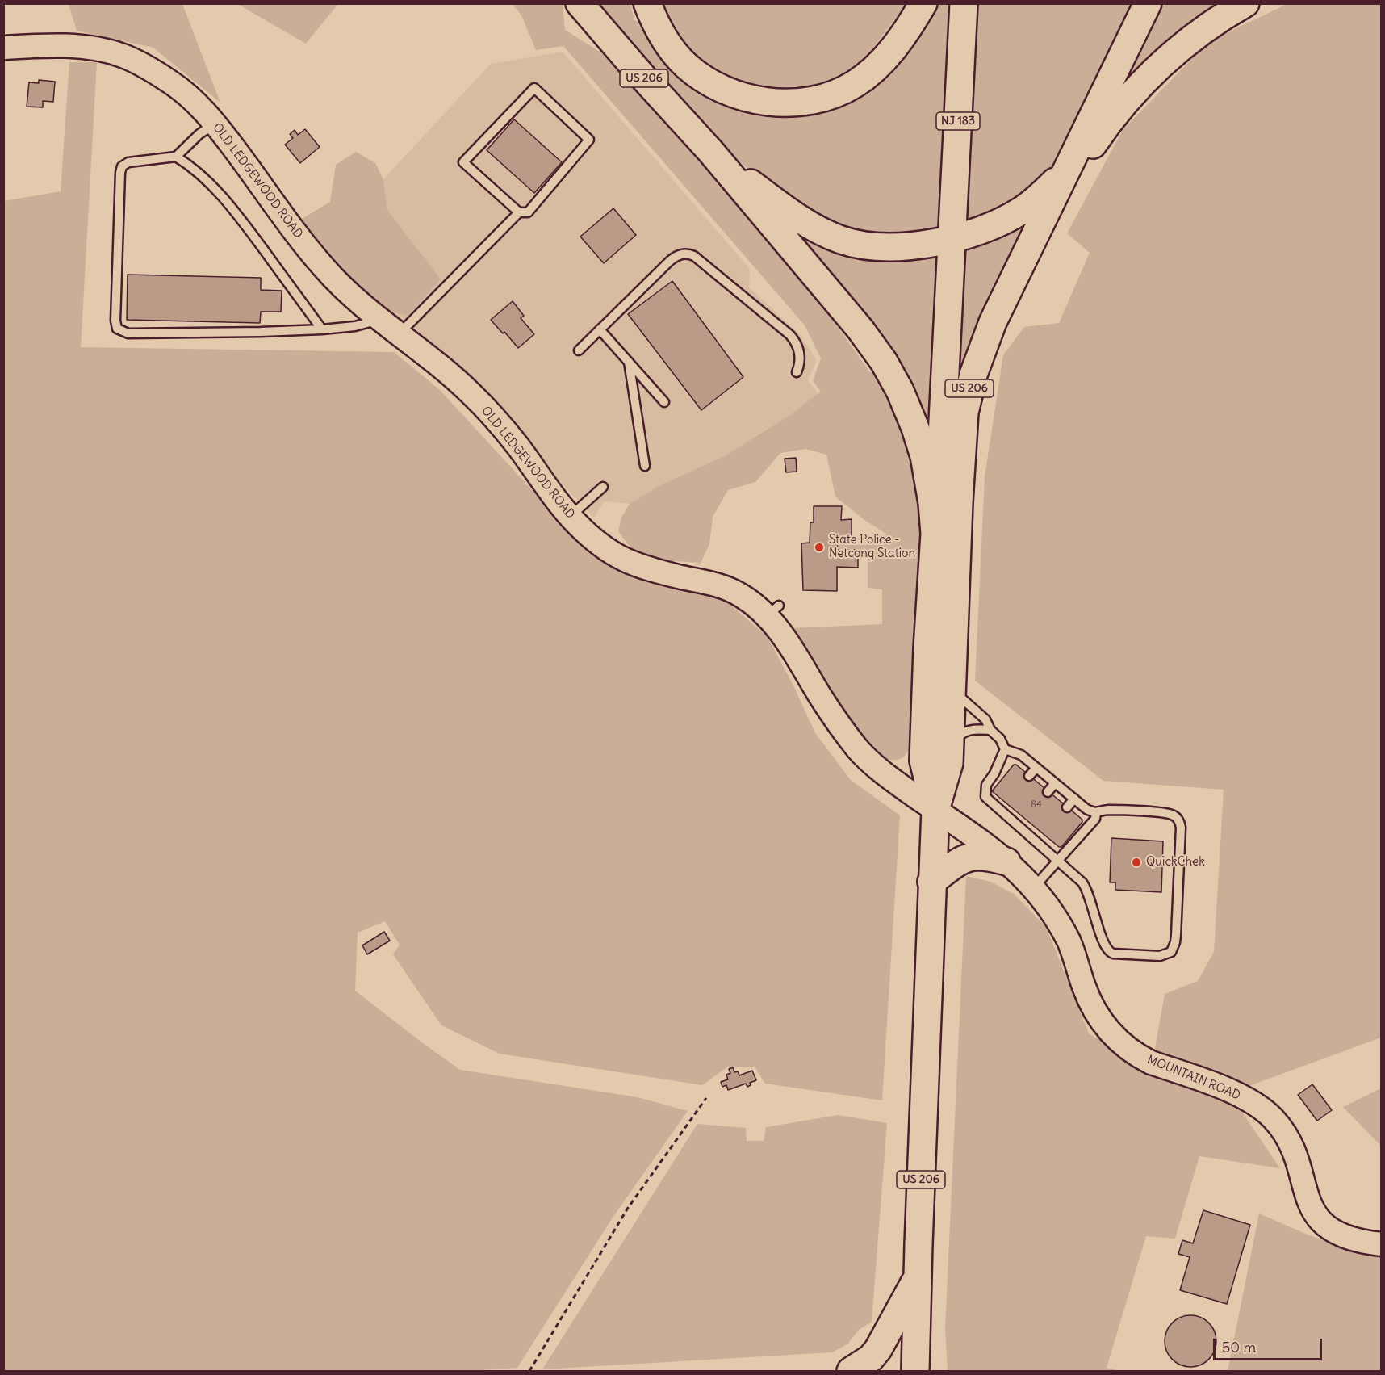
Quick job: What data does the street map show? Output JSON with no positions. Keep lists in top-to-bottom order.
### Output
{
  "streets": {
    "main road": ["US 206", "NJ 183"],
    "street": ["OLD LEDGEWOOD ROAD", "MOUNTAIN ROAD"]
  },
  "crossings": [
    ["US 206", "NJ 183"],
    ["US 206", "OLD LEDGEWOOD ROAD"],
    ["US 206", "MOUNTAIN ROAD"],
    ["OLD LEDGEWOOD ROAD", "MOUNTAIN ROAD"]
  ],
  "places": ["State Police - Netcong Station", "QuickChek"],
  "house_numbers": ["84"],
  "scale_bar": "50 m"
}
